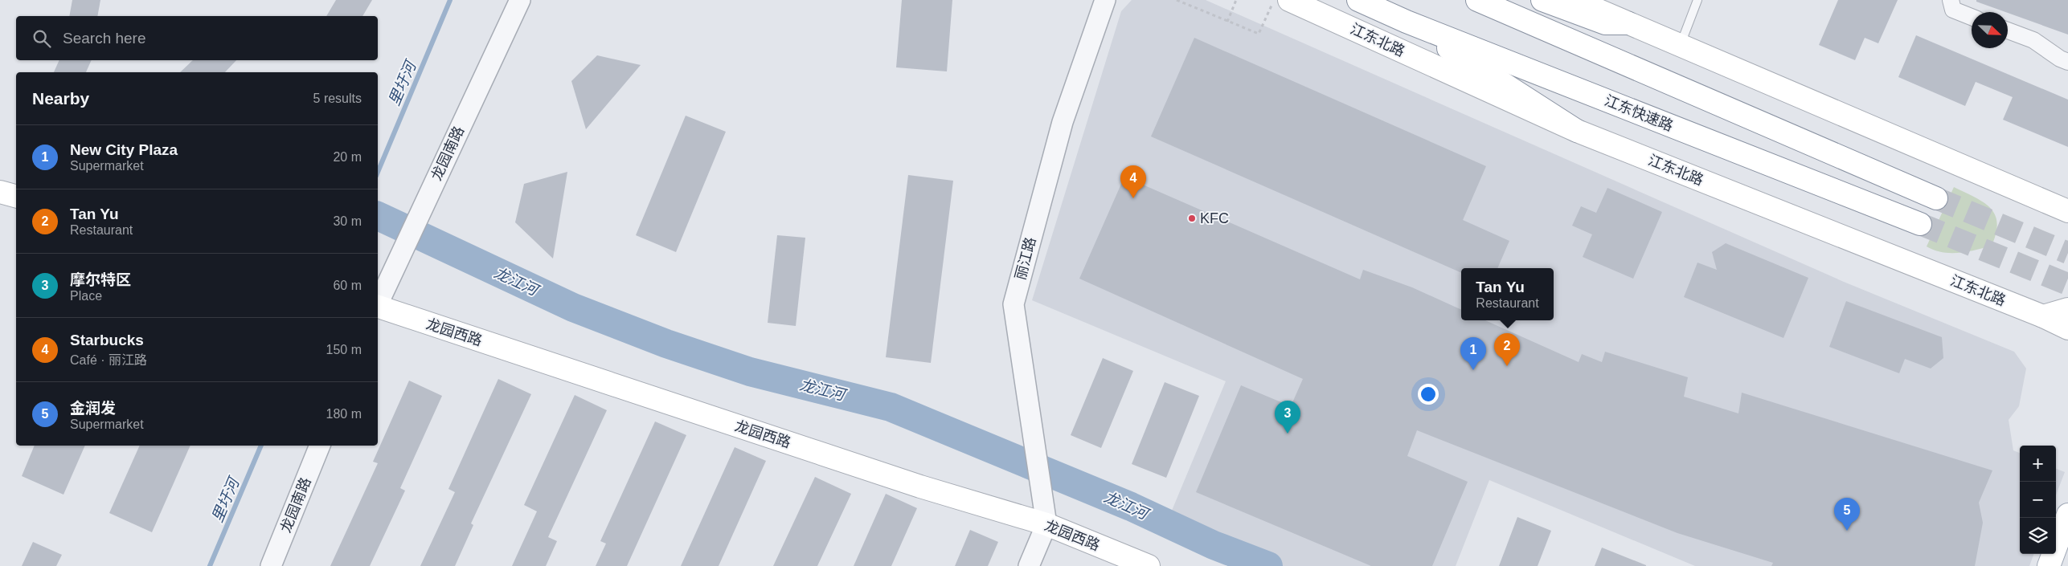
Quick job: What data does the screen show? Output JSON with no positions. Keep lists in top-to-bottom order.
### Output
{
  "streets": {
    "main road": ["江东北路", "江东快速路", "龙园西路"],
    "street": ["龙园南路", "丽江路"]
  },
  "crossings": [
    ["丽江路", "龙园西路"]
  ],
  "water": ["里圩河", "龙江河"],
  "places": ["KFC"],
  "north": "bottom right",
  "page": {
    "search": "Search here",
    "heading": ["Nearby", "5 results"],
    "list": [
      {
        "mark": "1",
        "name": "New City Plaza",
        "note": "Supermarket",
        "value": "20 m"
      },
      {
        "mark": "2",
        "name": "Tan Yu",
        "note": "Restaurant",
        "value": "30 m"
      },
      {
        "mark": "3",
        "name": "摩尔特区",
        "note": "Place",
        "value": "60 m"
      },
      {
        "mark": "4",
        "name": "Starbucks",
        "note": "Café · 丽江路",
        "value": "150 m"
      },
      {
        "mark": "5",
        "name": "金润发",
        "note": "Supermarket",
        "value": "180 m"
      }
    ],
    "pins": [
      "4",
      "2",
      "1",
      "3",
      "5"
    ],
    "popup": ["Tan Yu", "Restaurant"],
    "map_buttons": ["+", "−"]
  }
}
